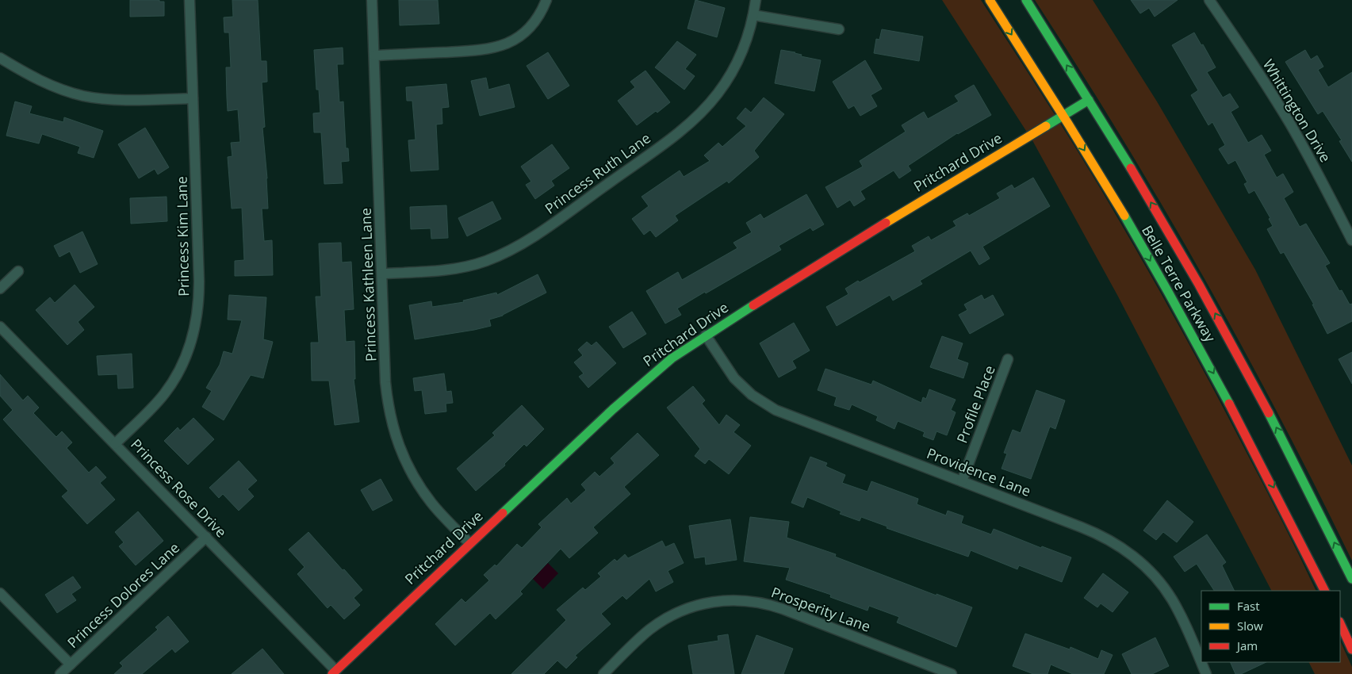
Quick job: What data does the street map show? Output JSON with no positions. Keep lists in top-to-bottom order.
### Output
{
  "streets": {
    "main road": ["Pritchard Drive", "Belle Terre Parkway"],
    "street": [
      "Whittington Drive",
      "Princess Ruth Lane",
      "Princess Kim Lane",
      "Princess Kathleen Lane",
      "Profile Place",
      "Providence Lane",
      "Princess Rose Drive",
      "Princess Dolores Lane",
      "Prosperity Lane"
    ]
  },
  "crossings": [
    ["Pritchard Drive", "Belle Terre Parkway"],
    ["Pritchard Drive", "Princess Kathleen Lane"],
    ["Pritchard Drive", "Providence Lane"],
    ["Pritchard Drive", "Princess Rose Drive"],
    ["Princess Ruth Lane", "Princess Kathleen Lane"],
    ["Princess Kim Lane", "Princess Rose Drive"],
    ["Profile Place", "Providence Lane"],
    ["Princess Rose Drive", "Princess Dolores Lane"]
  ],
  "legend": ["Fast", "Slow", "Jam"]
}
